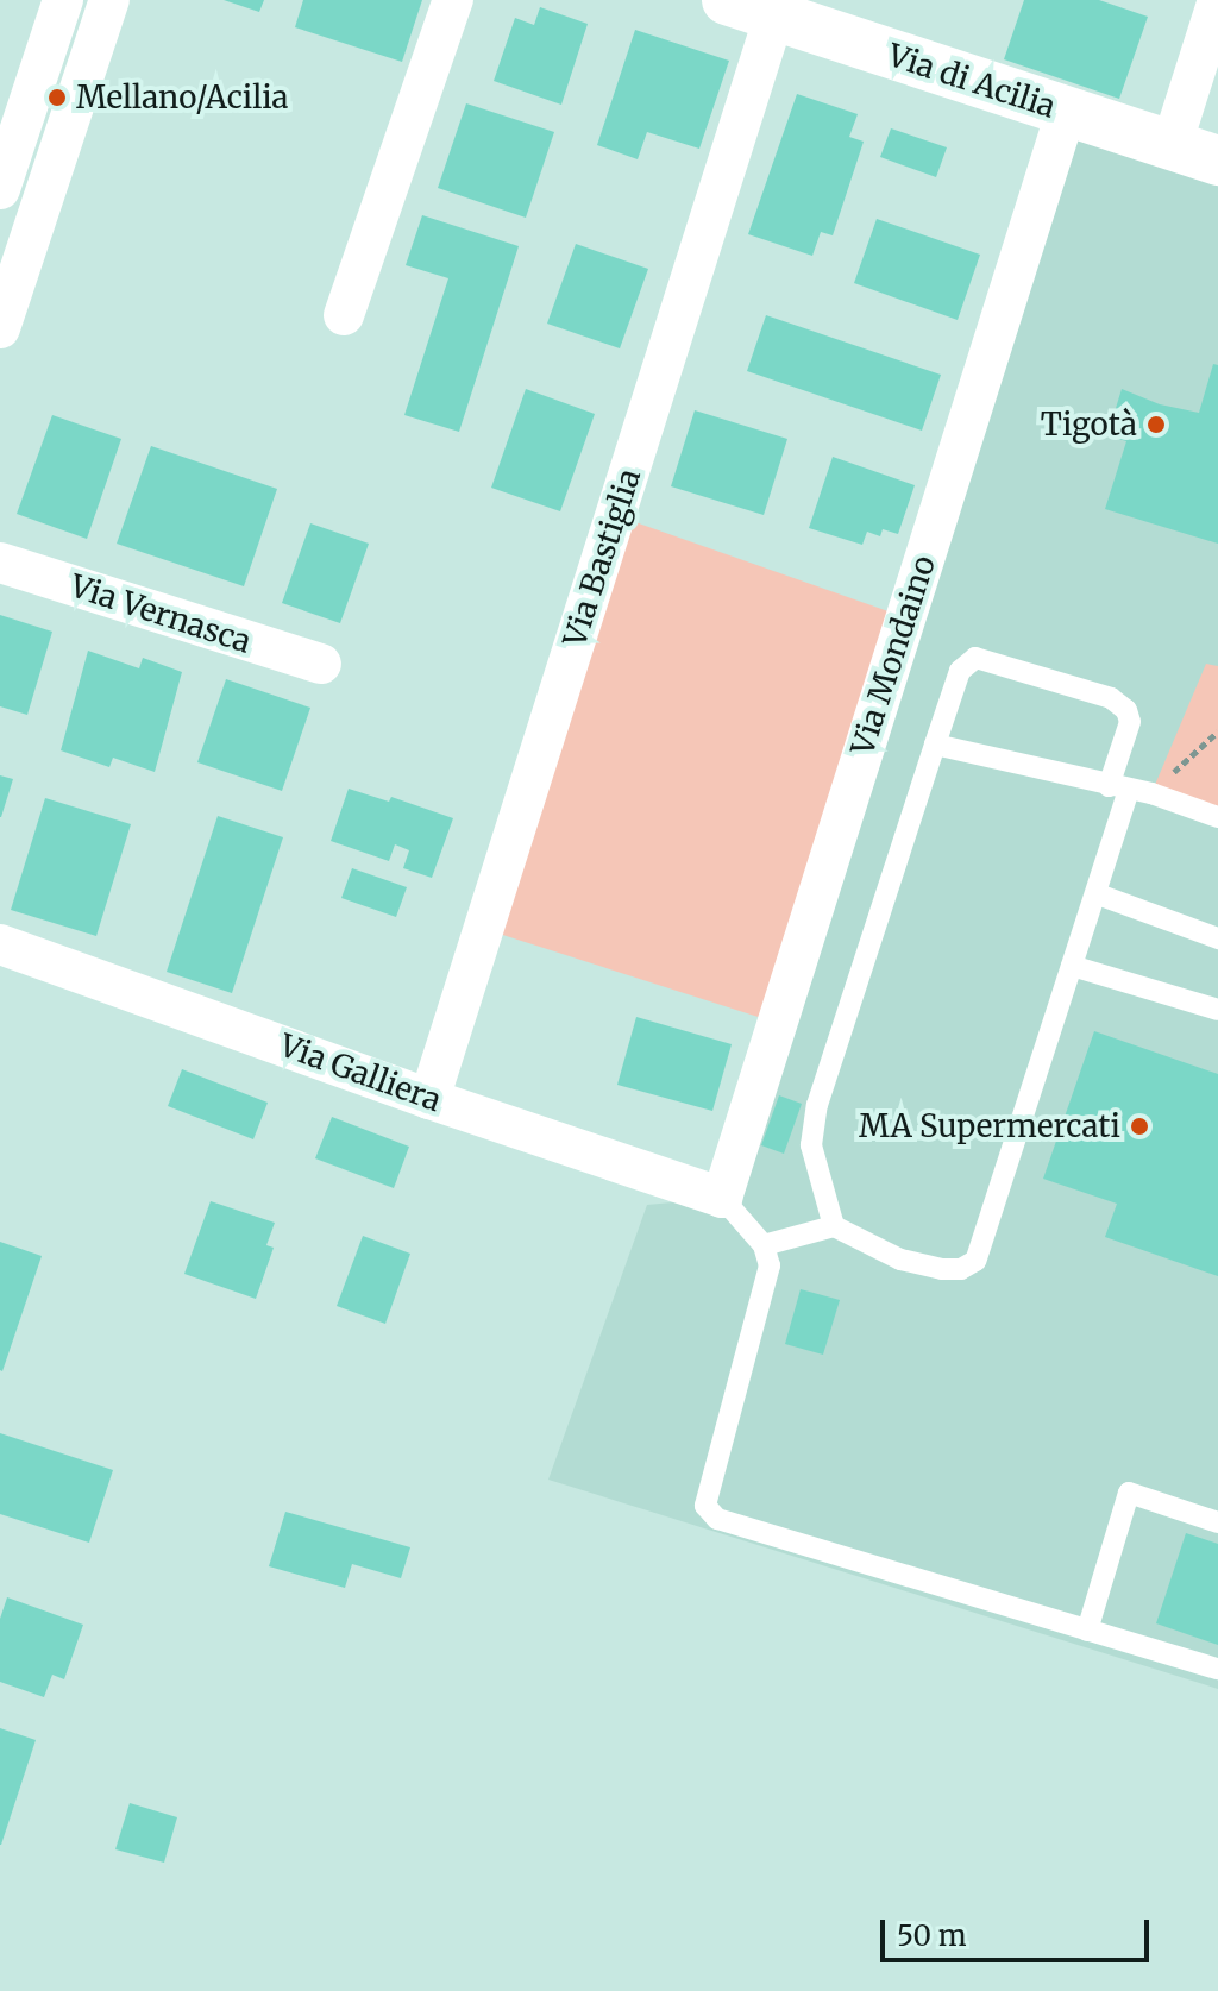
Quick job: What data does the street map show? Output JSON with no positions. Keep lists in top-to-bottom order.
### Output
{
  "streets": {
    "street": [
      "Via di Acilia",
      "Via Bastiglia",
      "Via Vernasca",
      "Via Mondaino",
      "Via Galliera"
    ]
  },
  "crossings": [
    ["Via di Acilia", "Via Bastiglia"],
    ["Via di Acilia", "Via Mondaino"],
    ["Via Bastiglia", "Via Galliera"],
    ["Via Mondaino", "Via Galliera"]
  ],
  "places": ["Mellano/Acilia", "Tigotà", "MA Supermercati"],
  "scale_bar": "50 m"
}
